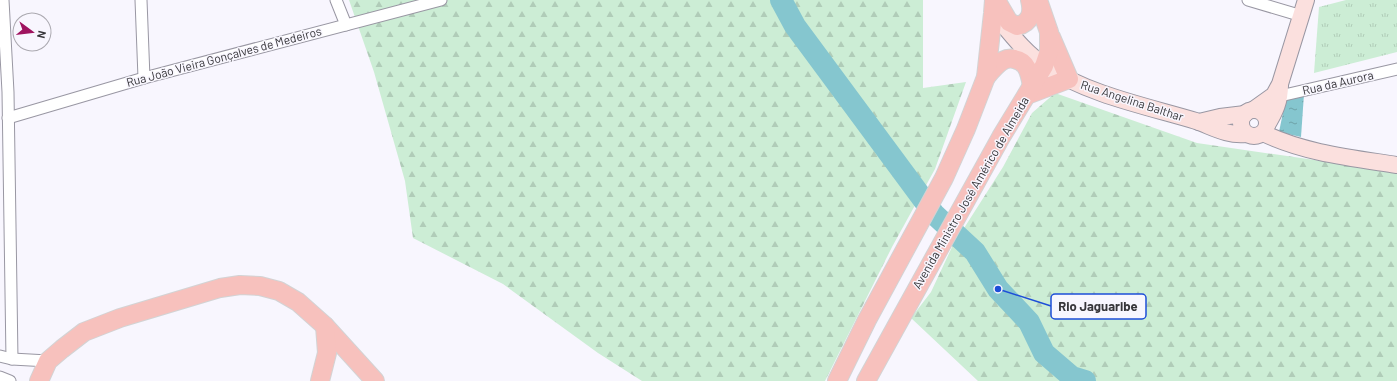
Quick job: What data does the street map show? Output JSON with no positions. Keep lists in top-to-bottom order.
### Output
{
  "streets": {
    "main road": ["Avenida Ministro José Américo de Almeida"],
    "street": ["Rua João Vieira Gonçalves de Medeiros", "Rua da Aurora", "Rua Angelina Balthar"]
  },
  "crossings": [
    ["Rua Angelina Balthar", "Avenida Ministro José Américo de Almeida"]
  ],
  "places": ["Rio Jaguaribe"],
  "north": "right"
}
